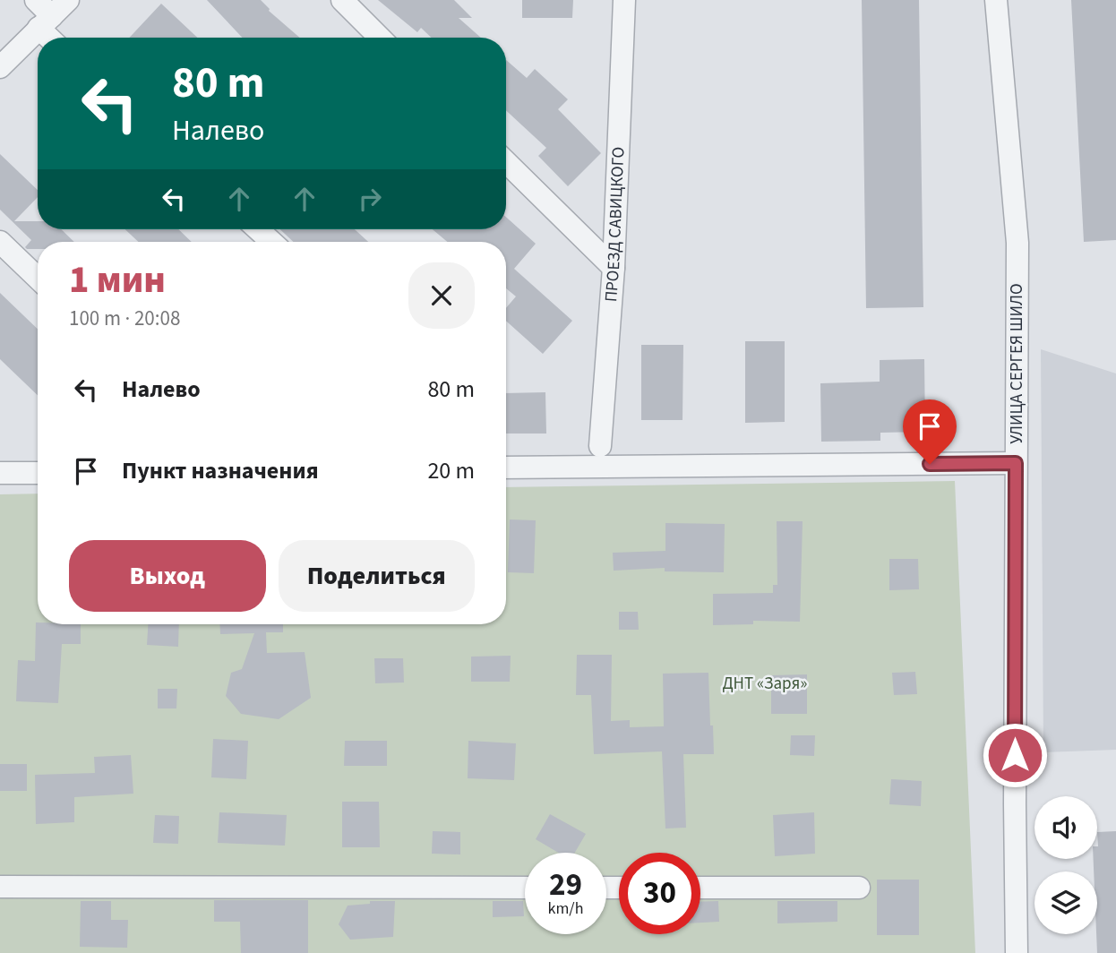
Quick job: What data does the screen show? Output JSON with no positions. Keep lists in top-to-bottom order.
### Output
{
  "streets": {
    "street": ["ПРОЕЗД САВИЦКОГО", "УЛИЦА СЕРГЕЯ ШИЛО"]
  },
  "parks": ["ДНТ «Заря»"],
  "page": {
    "turn": ["80 m", "Налево"],
    "heading": ["1 мин", "100 m · 20:08"],
    "list": [
      {
        "name": "Налево",
        "value": "80 m"
      },
      {
        "name": "Пункт назначения",
        "value": "20 m"
      }
    ],
    "buttons": ["Выход", "Поделиться"],
    "speed": "29 km/h",
    "limit": "30"
  }
}
